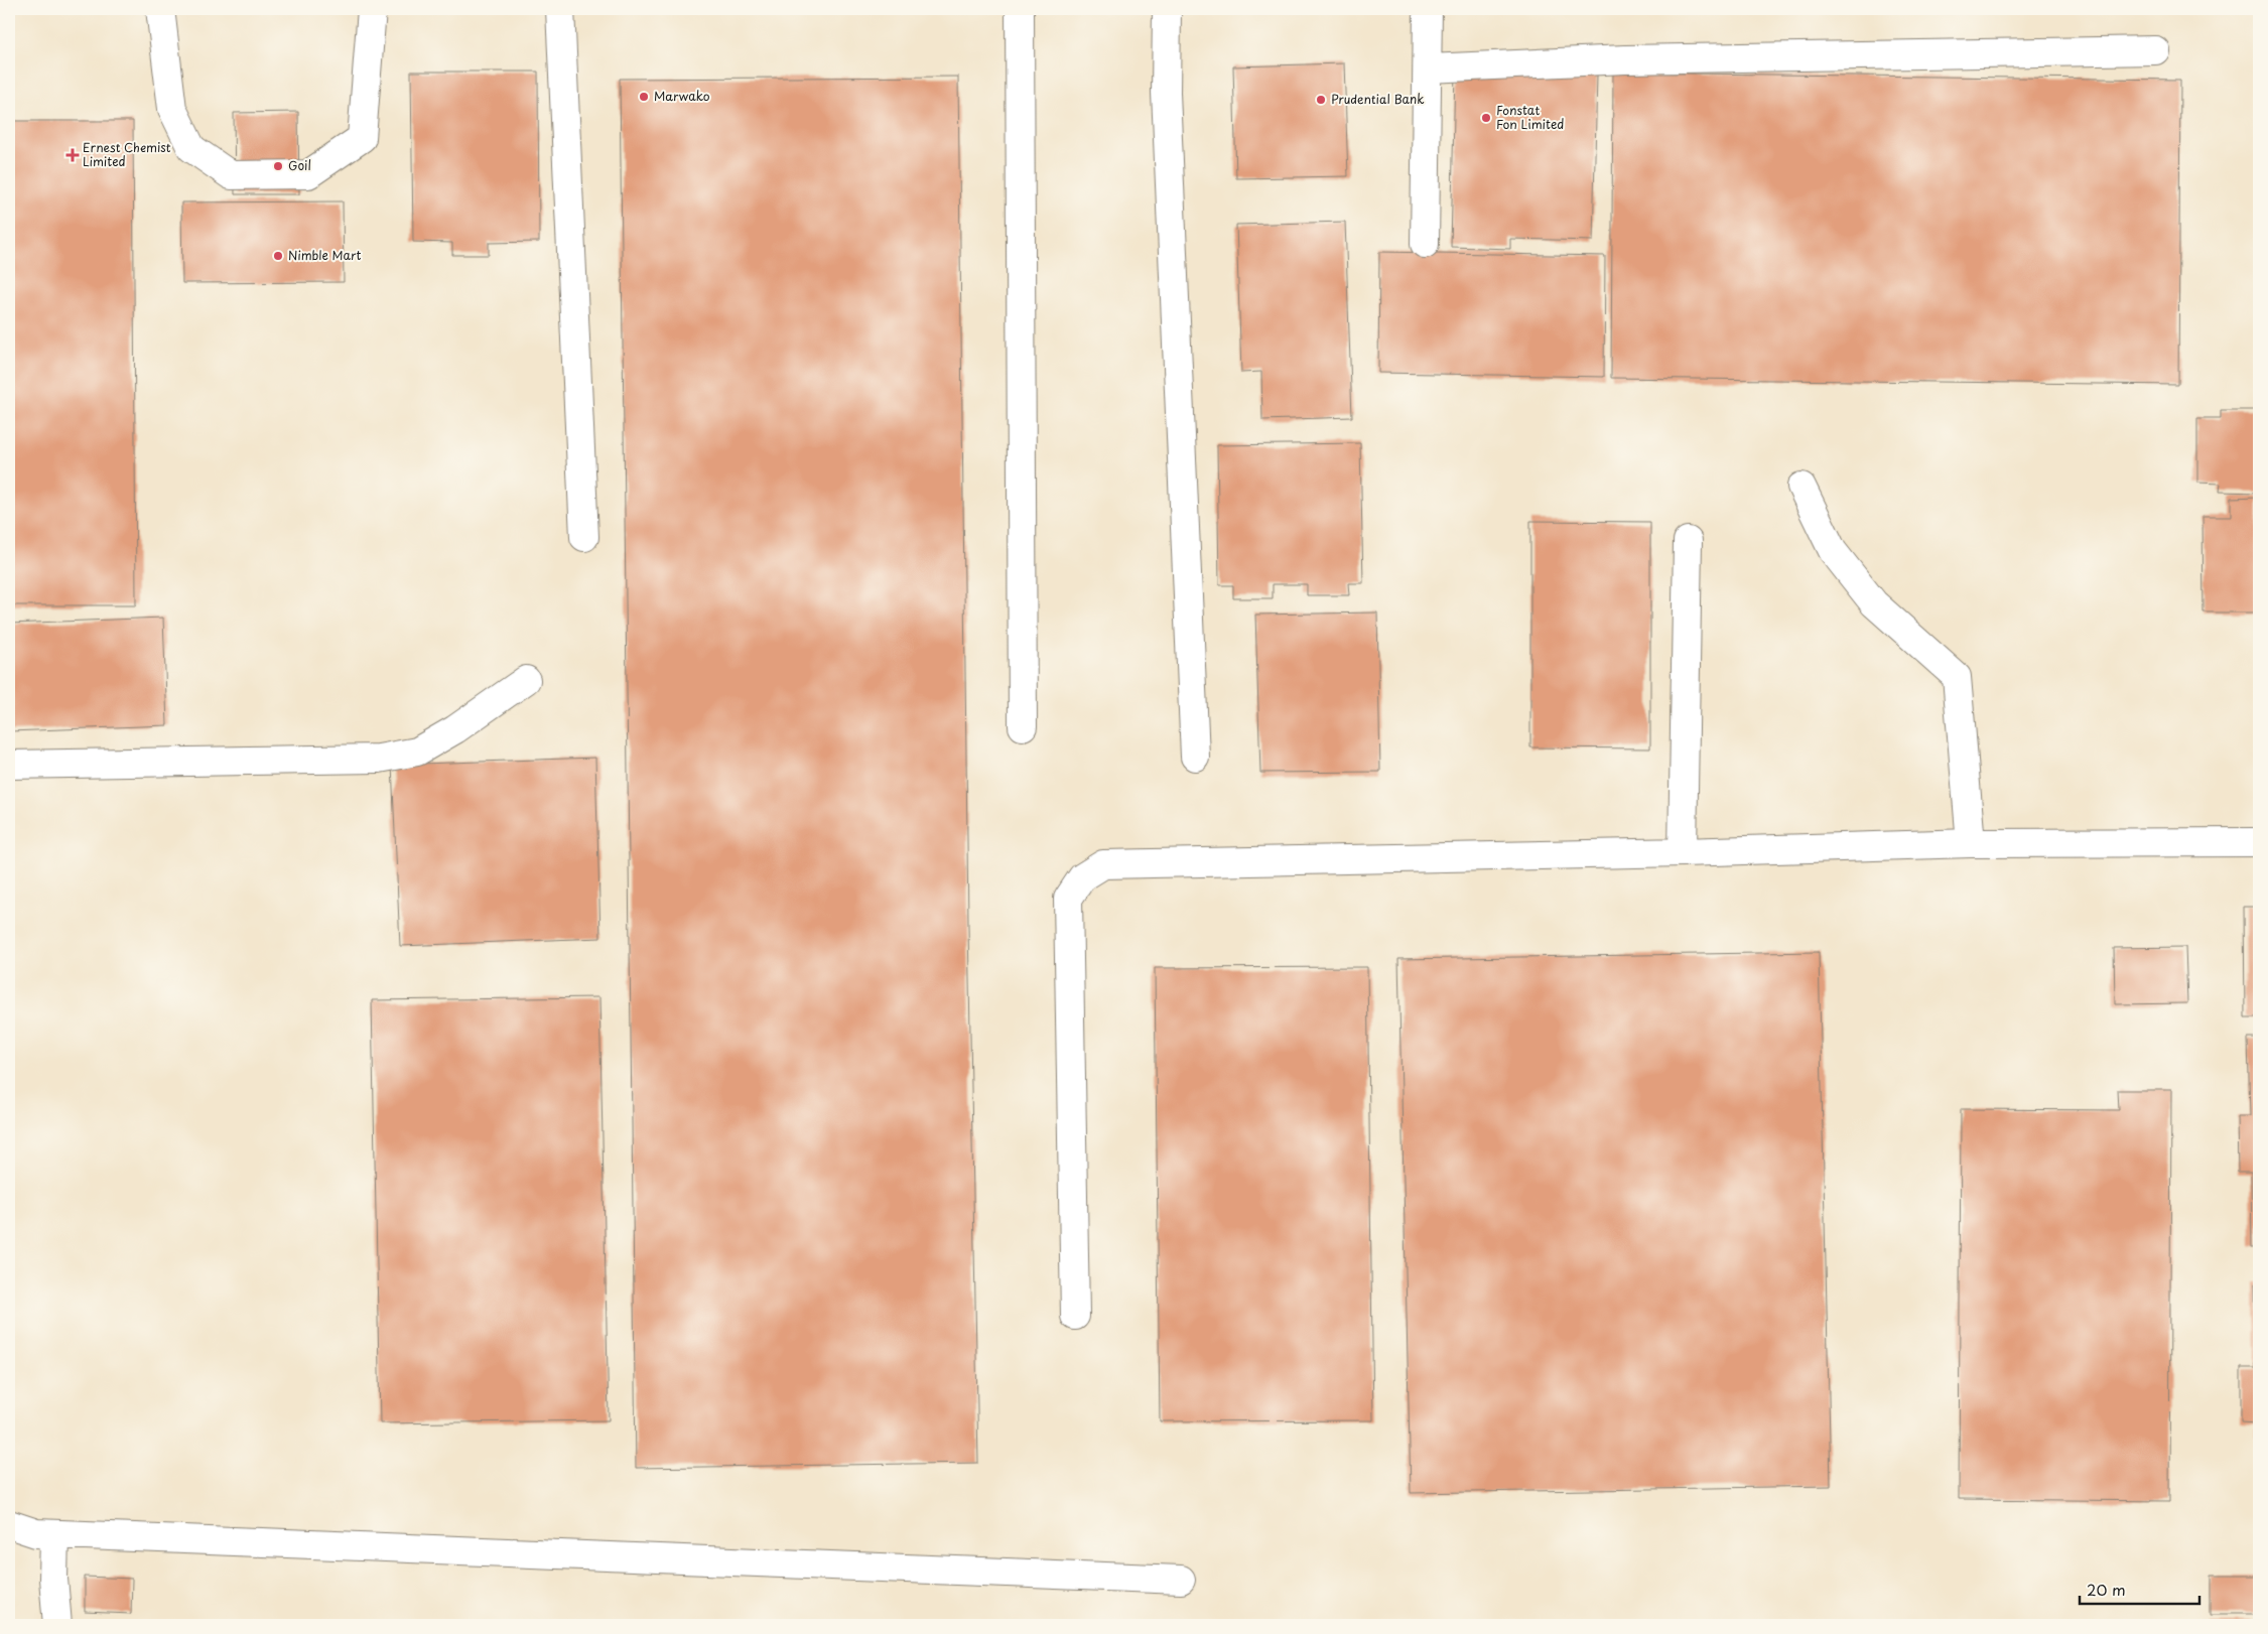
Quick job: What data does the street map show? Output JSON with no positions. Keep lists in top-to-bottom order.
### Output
{
  "places": {
    "other": [
      "Marwako",
      "Prudential Bank",
      "Fonstat Fon Limited",
      "Goil",
      "Nimble Mart"
    ],
    "health": ["Ernest Chemist Limited"]
  },
  "scale_bar": "20 m"
}
